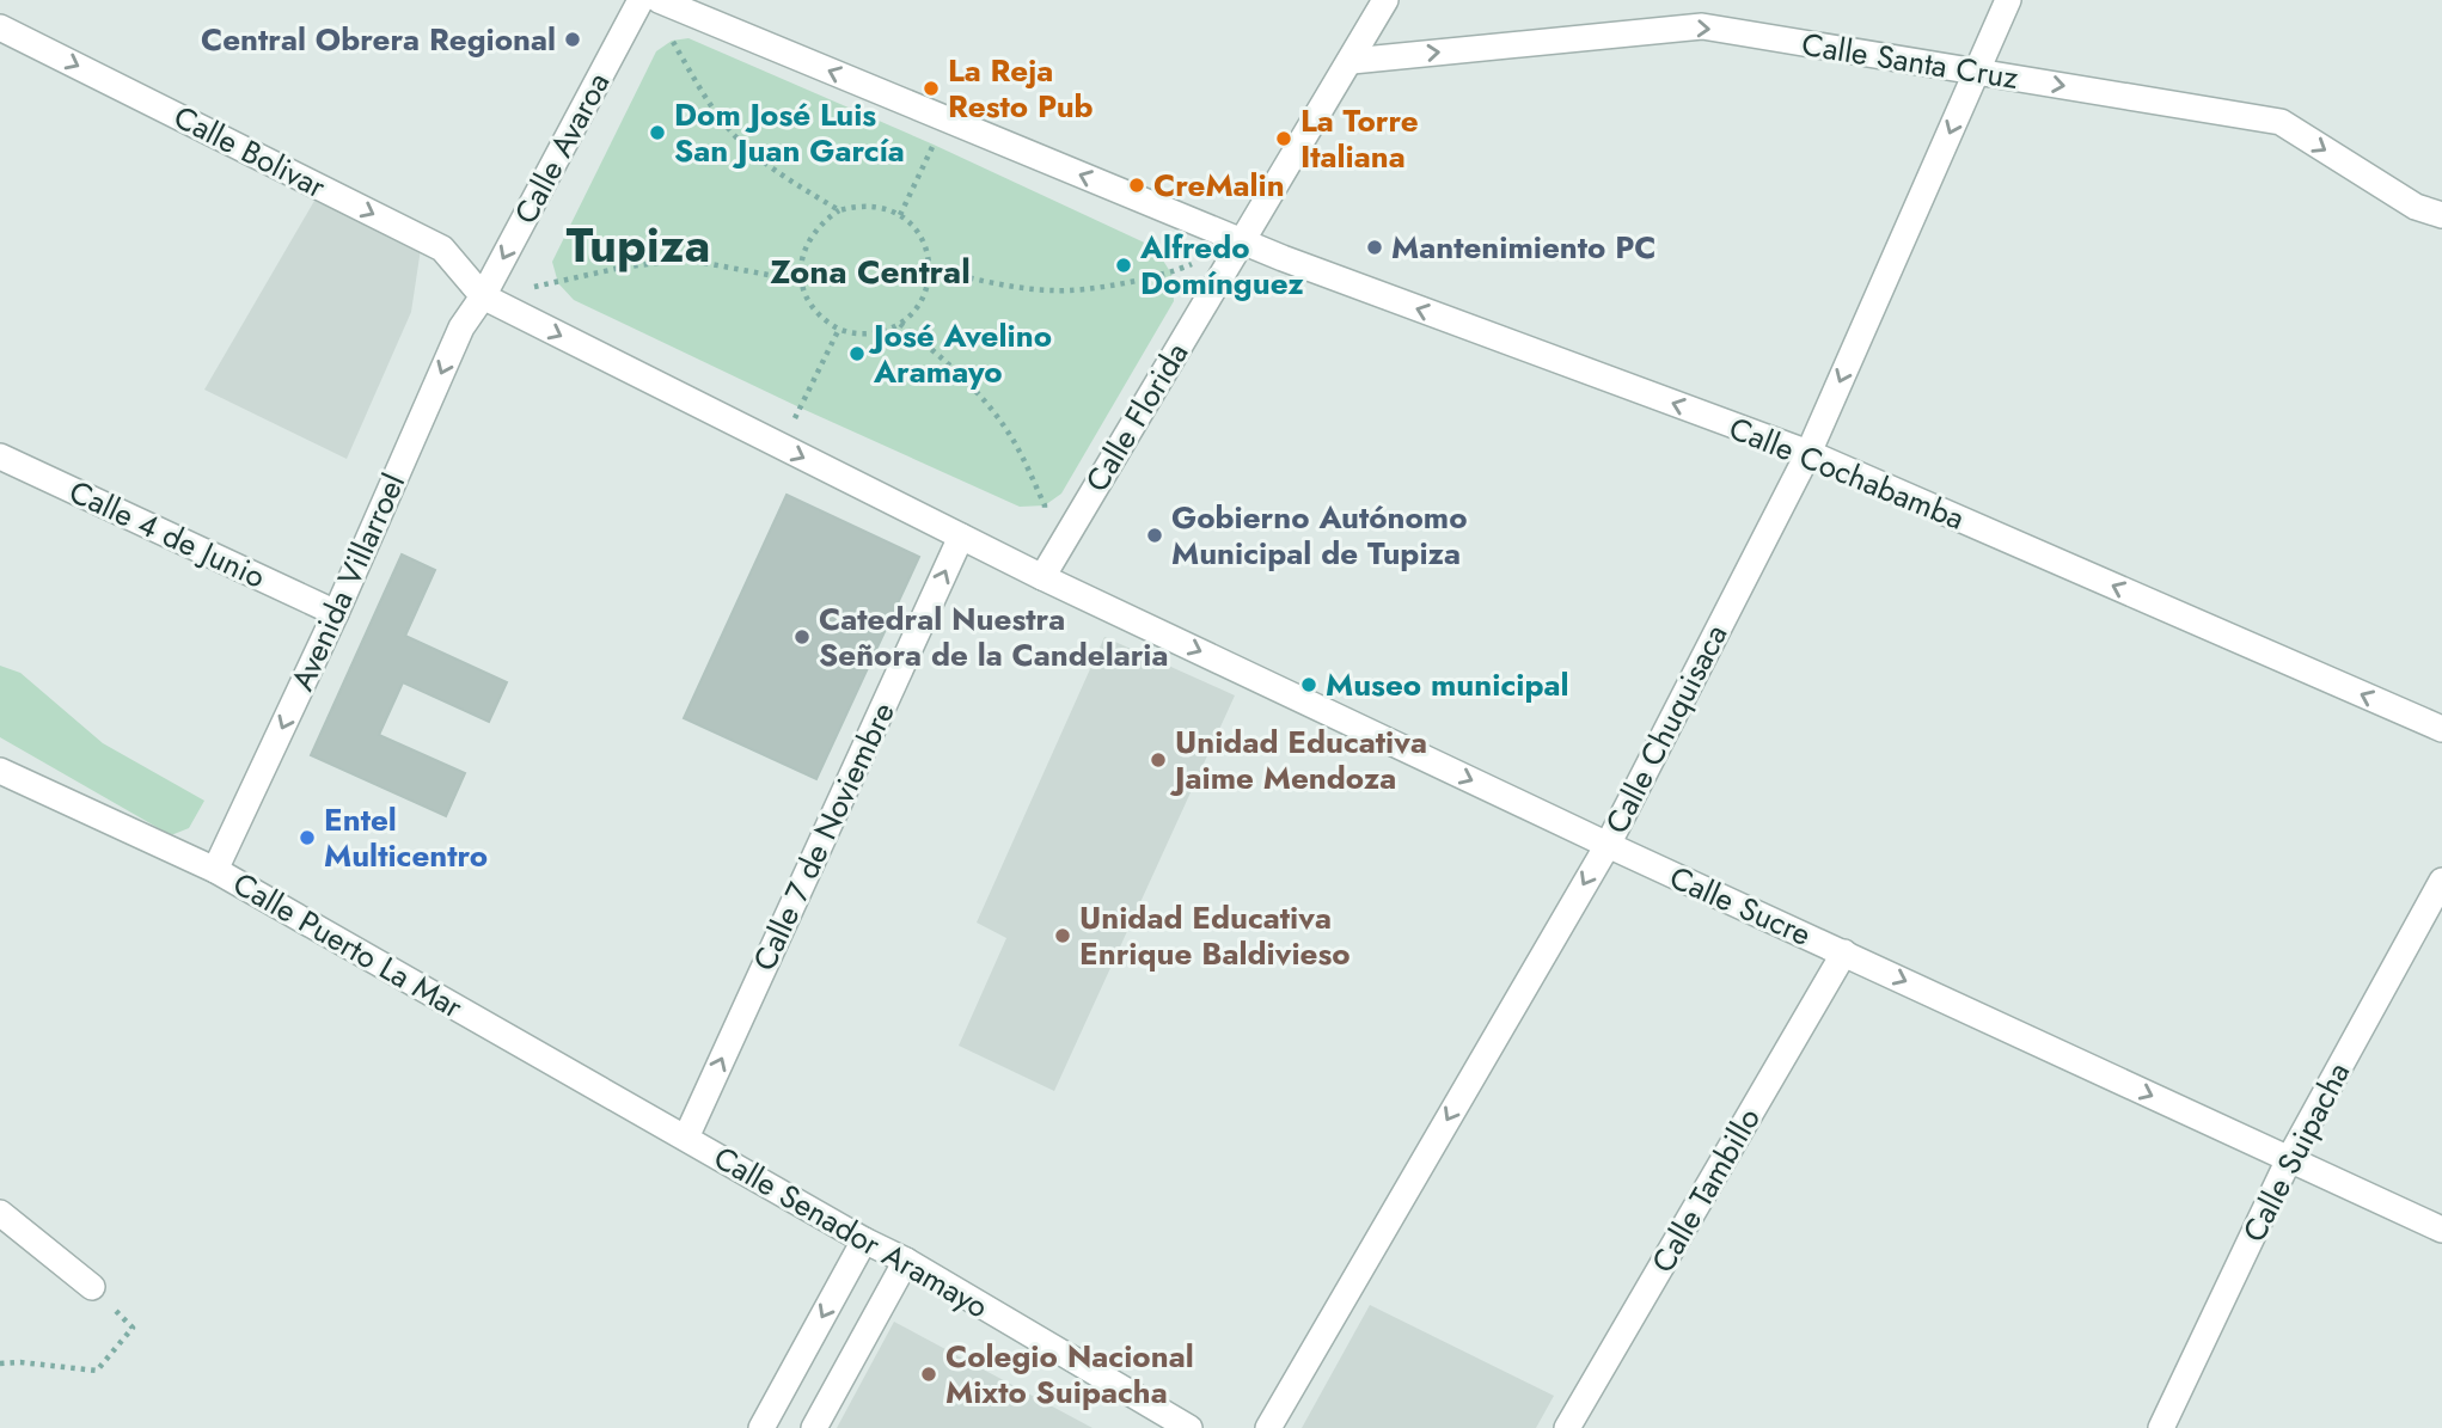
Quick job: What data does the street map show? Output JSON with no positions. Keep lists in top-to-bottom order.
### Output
{
  "streets": {
    "street": [
      "Calle Santa Cruz",
      "Calle Avaroa",
      "Calle Bolivar",
      "Calle Florida",
      "Calle Cochabamba",
      "Calle 4 de Junio",
      "Avenida Villarroel",
      "Calle Chuquisaca",
      "Calle 7 de Noviembre",
      "Calle Sucre",
      "Calle Puerto La Mar",
      "Calle Suipacha",
      "Calle Tambillo",
      "Calle Senador Aramayo"
    ]
  },
  "crossings": [
    ["Calle Santa Cruz", "Calle Florida"],
    ["Calle Santa Cruz", "Calle Chuquisaca"],
    ["Calle Avaroa", "Calle Bolivar"],
    ["Calle Avaroa", "Avenida Villarroel"],
    ["Calle Avaroa", "Calle Sucre"],
    ["Calle Bolivar", "Avenida Villarroel"],
    ["Calle Bolivar", "Calle Sucre"],
    ["Calle Florida", "Calle Cochabamba"],
    ["Calle Florida", "Calle Sucre"],
    ["Calle Cochabamba", "Calle Chuquisaca"],
    ["Calle 4 de Junio", "Avenida Villarroel"],
    ["Avenida Villarroel", "Calle Sucre"],
    ["Avenida Villarroel", "Calle Puerto La Mar"],
    ["Calle Chuquisaca", "Calle Sucre"],
    ["Calle 7 de Noviembre", "Calle Sucre"],
    ["Calle 7 de Noviembre", "Calle Puerto La Mar"],
    ["Calle 7 de Noviembre", "Calle Senador Aramayo"],
    ["Calle Sucre", "Calle Suipacha"],
    ["Calle Sucre", "Calle Tambillo"],
    ["Calle Puerto La Mar", "Calle Senador Aramayo"]
  ],
  "one_way": [
    "Calle Santa Cruz",
    "Calle Avaroa",
    "Calle Bolivar",
    "Calle Cochabamba",
    "Avenida Villarroel",
    "Calle Chuquisaca",
    "Calle 7 de Noviembre",
    "Calle Sucre"
  ],
  "districts": ["Tupiza", "Zona Central"],
  "places": [
    "Central Obrera Regional",
    "La Reja Resto Pub",
    "Dom José Luis San Juan García",
    "La Torre Italiana",
    "CreMalin",
    "Mantenimiento PC",
    "Alfredo Domínguez",
    "José Avelino Aramayo",
    "Gobierno Autónomo Municipal de Tupiza",
    "Catedral Nuestra Señora de la Candelaria",
    "Museo municipal",
    "Unidad Educativa Jaime Mendoza",
    "Entel Multicentro",
    "Unidad Educativa Enrique Baldivieso",
    "Colegio Nacional Mixto Suipacha"
  ]
}
